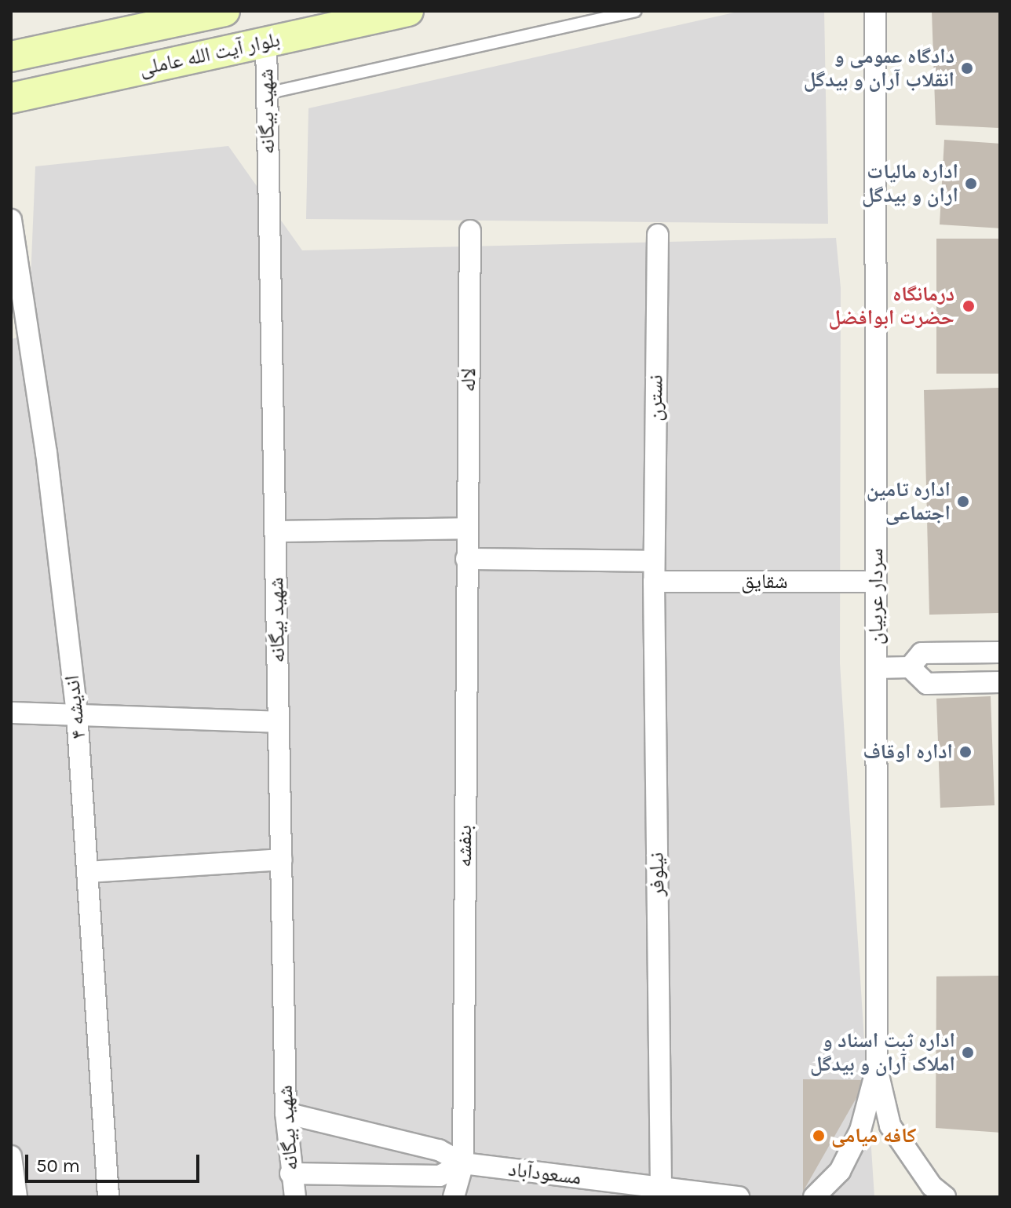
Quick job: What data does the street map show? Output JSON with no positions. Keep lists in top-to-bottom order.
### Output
{
  "streets": {
    "main road": ["بلوار آیت‌ الله عاملی"],
    "street": [
      "شهید بیگانه",
      "لاله",
      "نسترن",
      "شقایق",
      "سردار عربیان",
      "اندیشه ۴",
      "بنفشه",
      "نیلوفر",
      "مسعودآباد"
    ]
  },
  "crossings": [
    ["بلوار آیت‌ الله عاملی", "شهید بیگانه"],
    ["شهید بیگانه", "مسعودآباد"],
    ["لاله", "بنفشه"],
    ["نسترن", "نیلوفر"],
    ["شقایق", "سردار عربیان"],
    ["شقایق", "نیلوفر"],
    ["بنفشه", "مسعودآباد"],
    ["نیلوفر", "مسعودآباد"]
  ],
  "places": [
    "دادگاه عمومی و انقلاب آران و بیدگل",
    "اداره مالیات اران و بیدگل",
    "درمانگاه حضرت ابوافضل",
    "اداره تامین اجتماعی",
    "اداره اوقاف",
    "اداره ثبت اسناد و املاک آران و بیدگل",
    "کافه میامی"
  ],
  "scale_bar": "50 m"
}
